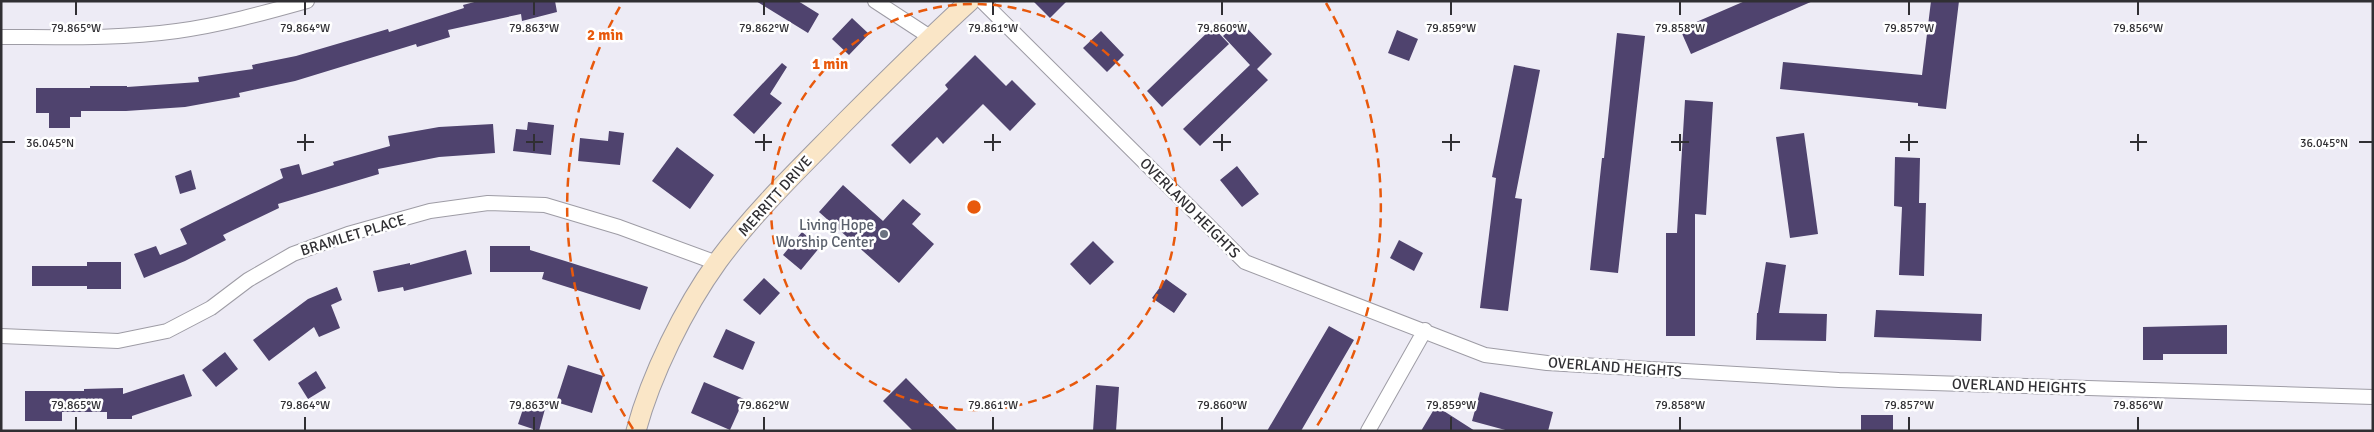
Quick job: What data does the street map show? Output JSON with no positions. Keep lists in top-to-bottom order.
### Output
{
  "streets": {
    "main road": ["MERRITT DRIVE"],
    "street": ["OVERLAND HEIGHTS", "BRAMLET PLACE"]
  },
  "crossings": [
    ["MERRITT DRIVE", "BRAMLET PLACE"]
  ],
  "places": ["Living Hope Worship Center"],
  "coordinates": [
    "79.865°W",
    "79.864°W",
    "79.863°W",
    "79.862°W",
    "79.861°W",
    "79.860°W",
    "79.859°W",
    "79.858°W",
    "79.857°W",
    "79.856°W",
    "36.045°N"
  ],
  "rings": ["2 min", "1 min"]
}
